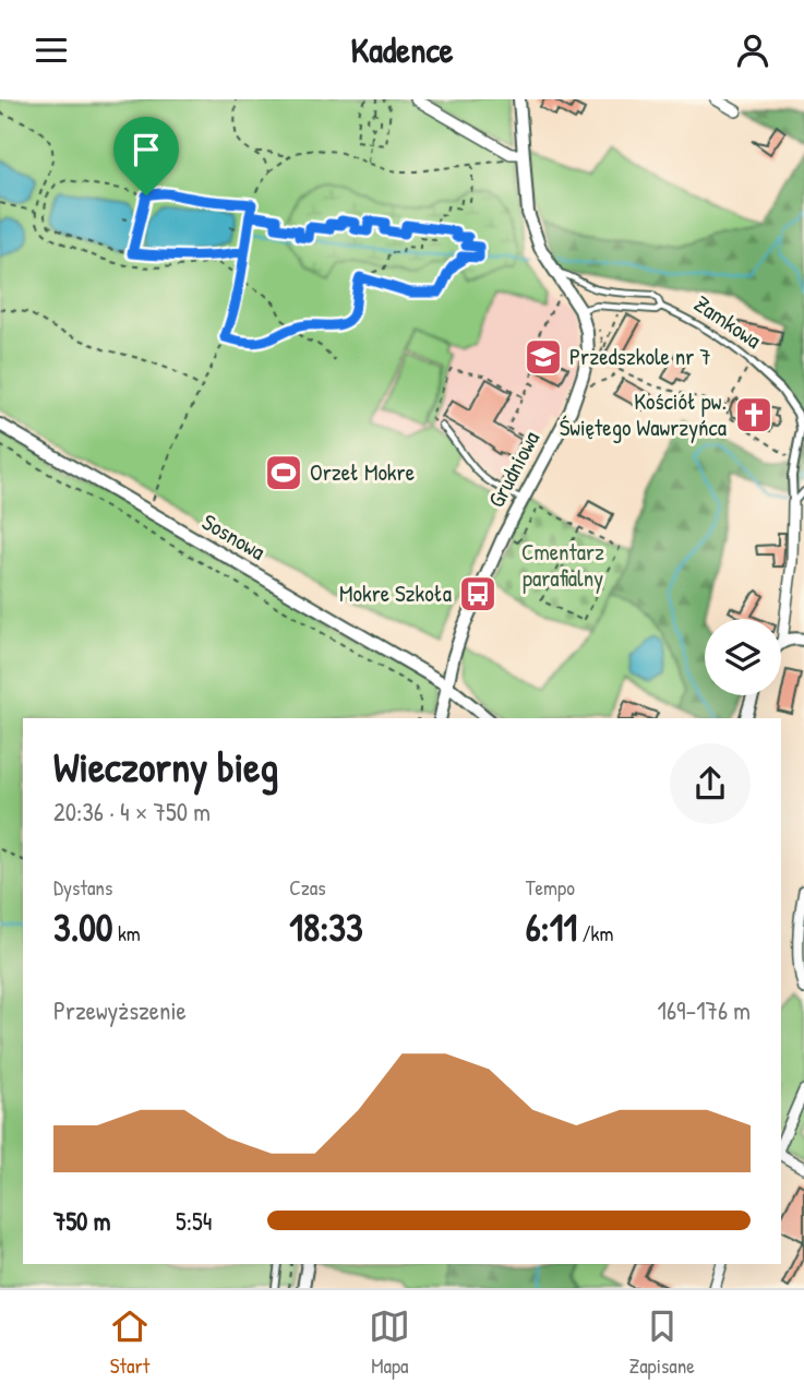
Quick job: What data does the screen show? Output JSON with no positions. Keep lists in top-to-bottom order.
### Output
{
  "streets": {
    "street": ["Zamkowa", "Grudniowa", "Sosnowa"]
  },
  "crossings": [
    ["Zamkowa", "Grudniowa"],
    ["Grudniowa", "Sosnowa"]
  ],
  "parks": ["Cmentarz parafialny"],
  "places": {
    "school or university": ["Przedszkole nr 7"],
    "church": ["Kościół pw. Świętego Wawrzyńca"],
    "sports": ["Orzeł Mokre"],
    "bus stop": ["Mokre Szkoła"]
  },
  "page": {
    "header": "Kadence",
    "heading": ["Wieczorny bieg", "20:36 · 4 × 750 m"],
    "stats": [
      ["Dystans", "3.00 km"],
      ["Czas", "18:33"],
      ["Tempo", "6:11 /km"]
    ],
    "chart": ["Przewyższenie", "169–176 m"],
    "list": [
      {
        "name": "750 m",
        "note": "5:54"
      }
    ],
    "tabs": ["Start", "Mapa", "Zapisane"]
  }
}
